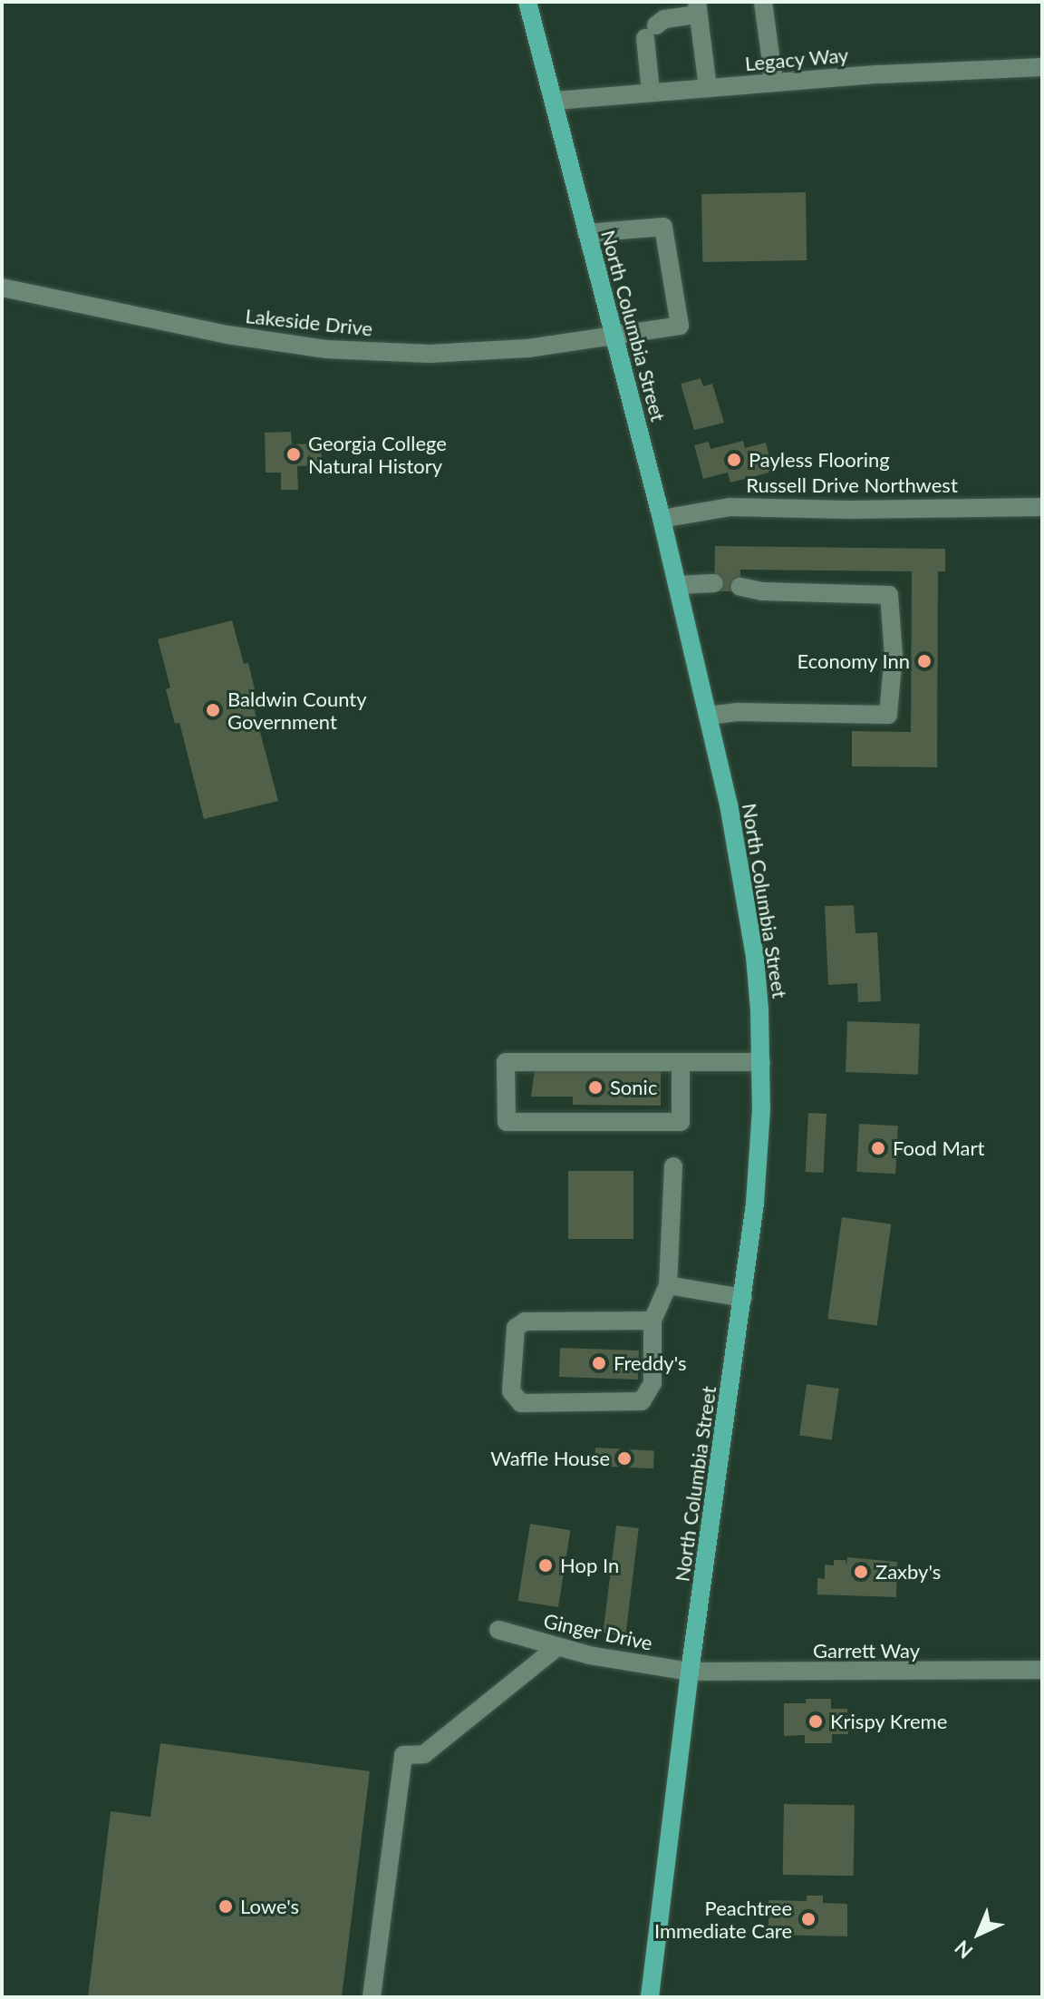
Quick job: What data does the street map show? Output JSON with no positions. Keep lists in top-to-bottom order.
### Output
{
  "streets": {
    "main road": ["North Columbia Street"],
    "street": [
      "Legacy Way",
      "Lakeside Drive",
      "Russell Drive Northwest",
      "Ginger Drive",
      "Garrett Way"
    ]
  },
  "crossings": [
    ["Legacy Way", "North Columbia Street"],
    ["Lakeside Drive", "North Columbia Street"],
    ["North Columbia Street", "Russell Drive Northwest"],
    ["North Columbia Street", "Ginger Drive"],
    ["North Columbia Street", "Garrett Way"],
    ["Ginger Drive", "Garrett Way"]
  ],
  "places": [
    "Georgia College Natural History",
    "Payless Flooring",
    "Economy Inn",
    "Baldwin County Government",
    "Sonic",
    "Food Mart",
    "Freddy's",
    "Waffle House",
    "Hop In",
    "Zaxby's",
    "Krispy Kreme",
    "Lowe's",
    "Peachtree Immediate Care"
  ],
  "north": "bottom left"
}
